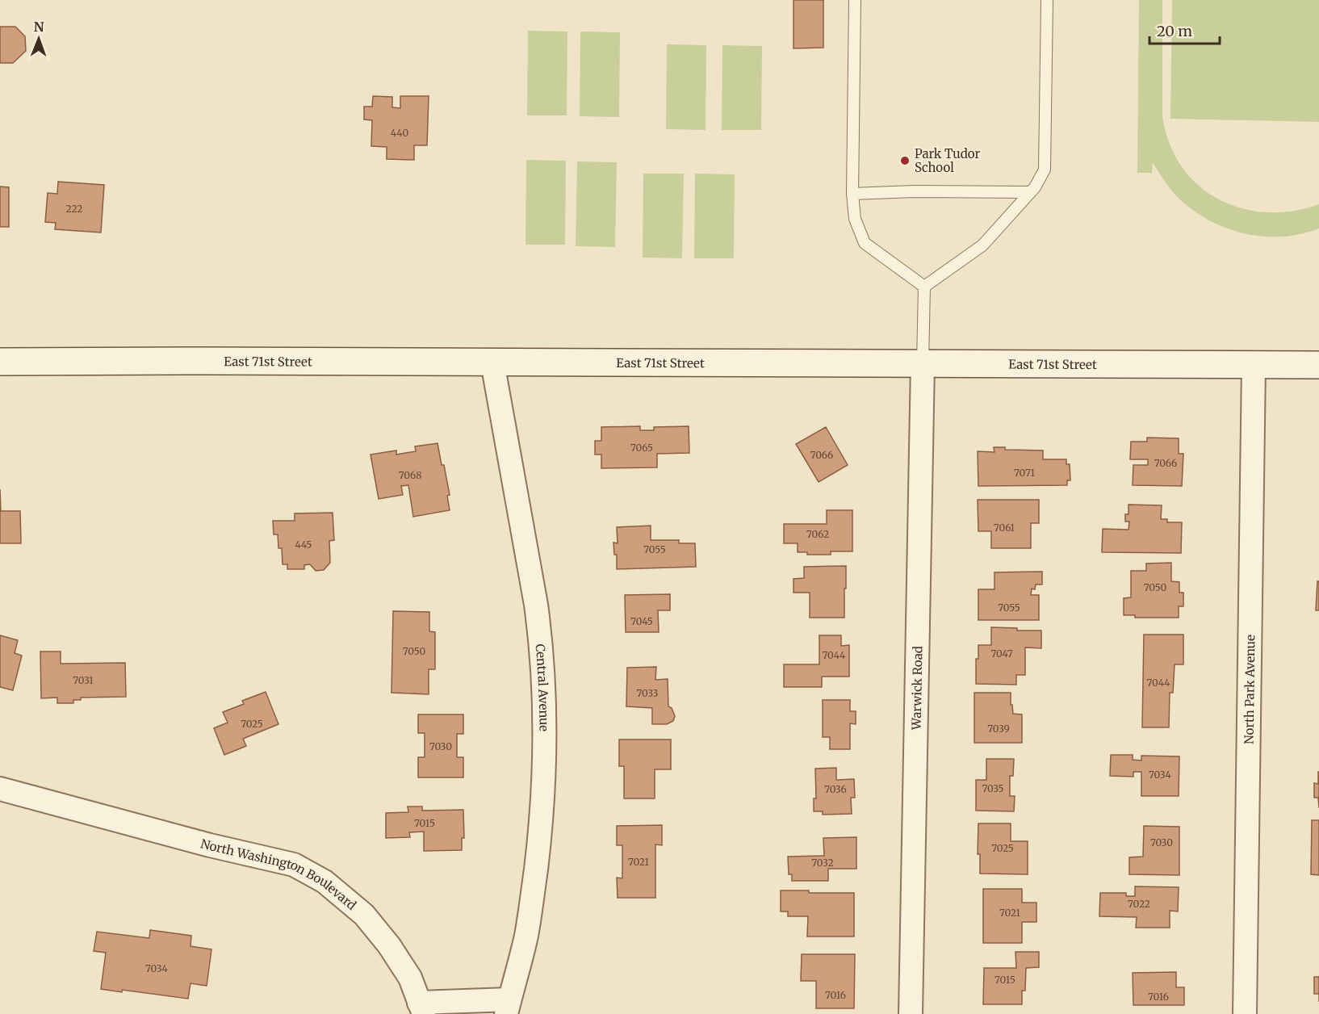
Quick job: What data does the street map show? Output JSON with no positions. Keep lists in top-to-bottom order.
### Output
{
  "streets": {
    "main road": ["East 71st Street"],
    "street": [
      "Central Avenue",
      "Warwick Road",
      "North Park Avenue",
      "North Washington Boulevard"
    ]
  },
  "crossings": [
    ["East 71st Street", "Central Avenue"],
    ["East 71st Street", "Warwick Road"],
    ["East 71st Street", "North Park Avenue"],
    ["Central Avenue", "North Washington Boulevard"]
  ],
  "places": ["Park Tudor School"],
  "house_numbers": [
    "440",
    "222",
    "7065",
    "7066",
    "7066",
    "7071",
    "7068",
    "7061",
    "7062",
    "445",
    "7055",
    "7050",
    "7055",
    "7045",
    "7050",
    "7047",
    "7044",
    "7031",
    "7044",
    "7033",
    "7025",
    "7039",
    "7030",
    "7034",
    "7035",
    "7036",
    "7015",
    "7030",
    "7025",
    "7021",
    "7032",
    "7022",
    "7021",
    "7034",
    "7015",
    "7016",
    "7016"
  ],
  "scale_bar": "20 m",
  "north": "top"
}
